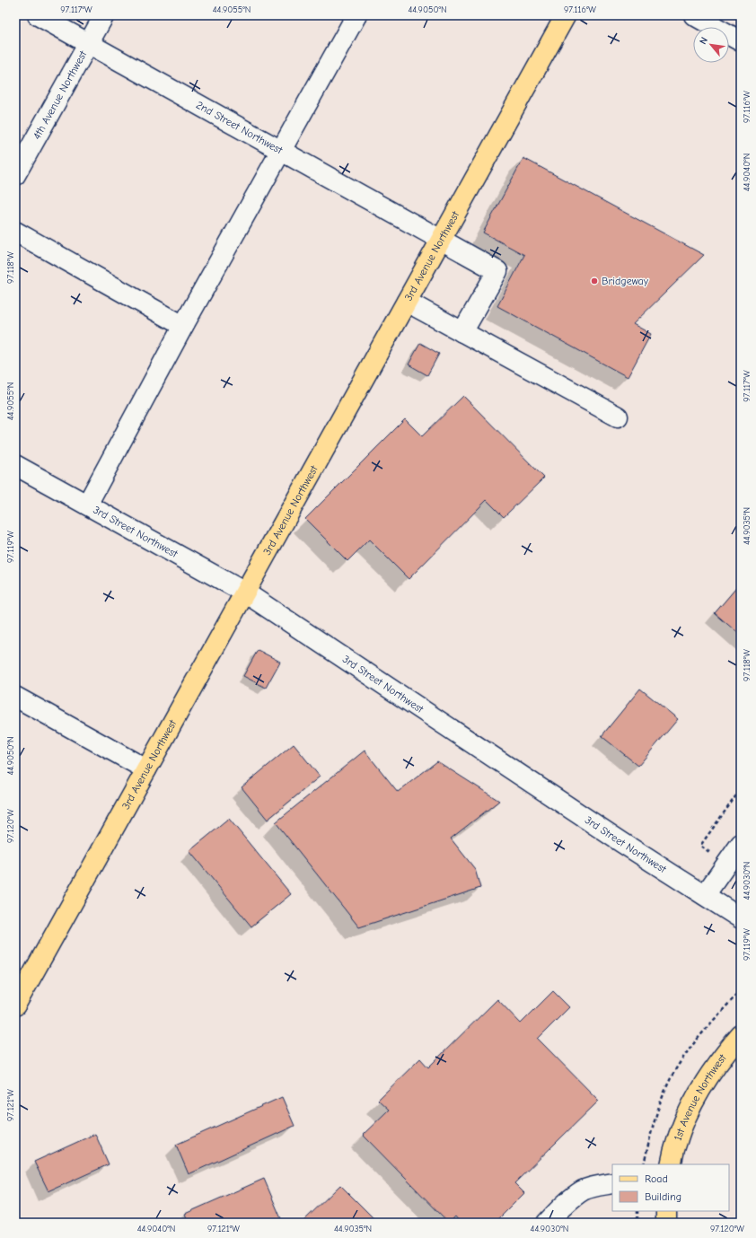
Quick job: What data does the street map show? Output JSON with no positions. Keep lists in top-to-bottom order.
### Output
{
  "streets": {
    "main road": ["3rd Avenue Northwest", "1st Avenue Northwest"],
    "street": ["4th Avenue Northwest", "2nd Street Northwest", "3rd Street Northwest"]
  },
  "crossings": [
    ["4th Avenue Northwest", "2nd Street Northwest"],
    ["2nd Street Northwest", "3rd Avenue Northwest"],
    ["3rd Avenue Northwest", "3rd Street Northwest"]
  ],
  "places": ["Bridgeway"],
  "legend": ["Road", "Building"],
  "north": "top left",
  "coordinates": [
    "97.117°W",
    "44.9055°N",
    "44.9050°N",
    "97.116°W",
    "44.9040°N",
    "97.118°W",
    "44.9035°N",
    "97.119°W",
    "97.120°W",
    "44.9030°N",
    "97.121°W"
  ]
}
